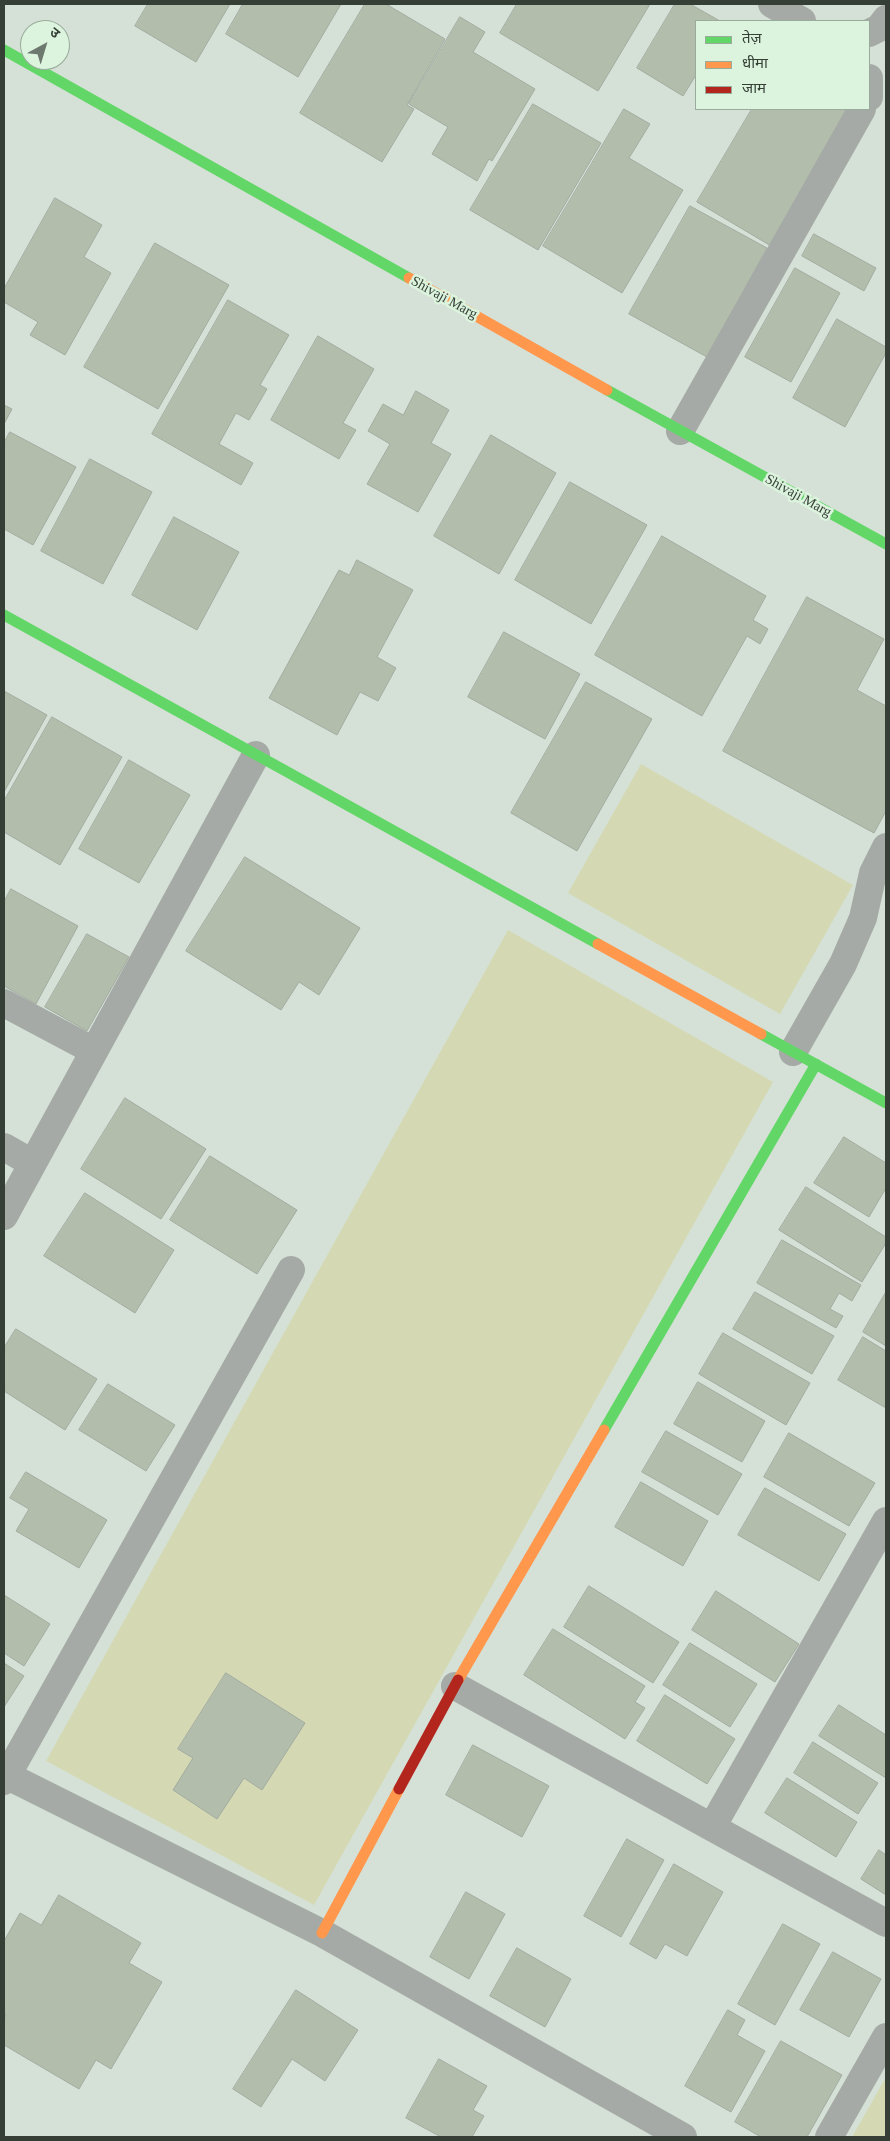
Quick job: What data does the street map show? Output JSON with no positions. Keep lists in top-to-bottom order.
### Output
{
  "streets": {
    "street": ["Shivaji Marg"]
  },
  "legend": ["तेज़", "धीमा", "जाम"],
  "north": "top right"
}
